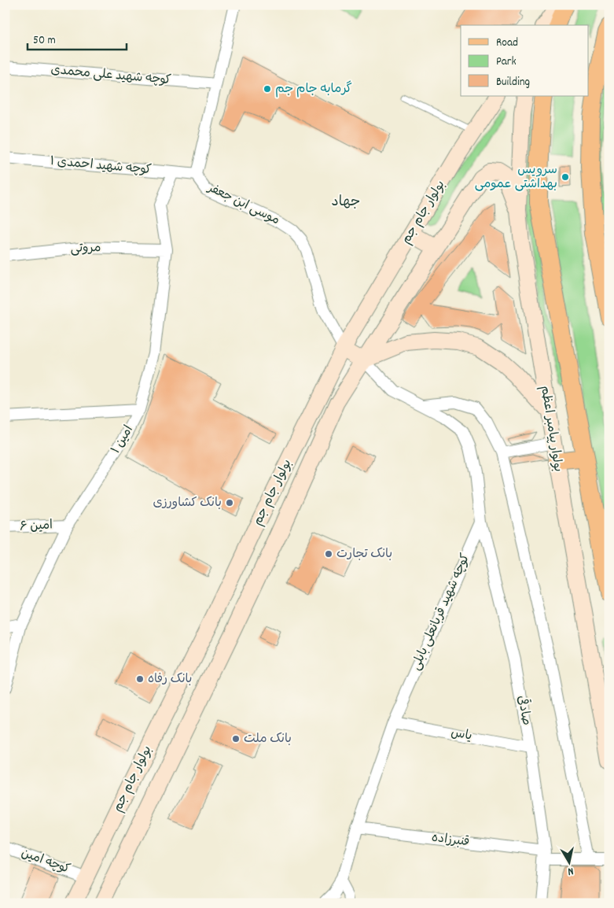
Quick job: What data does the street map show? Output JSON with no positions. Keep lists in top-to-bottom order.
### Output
{
  "streets": {
    "main road": ["بولوار جام جم", "بولوار پیامبر اعظم"],
    "street": [
      "کوچه شهید علی محمدی",
      "کوچه شهید احمدی ۱",
      "موسی ابن جعفر",
      "مروتی",
      "امین ۱",
      "امین ۶",
      "کوچه شهید قربانعلی بابلی",
      "صادقی",
      "یاس",
      "قنبرزاده",
      "کوچه امین"
    ]
  },
  "crossings": [
    ["کوچه شهید علی محمدی", "موسی ابن جعفر"],
    ["کوچه شهید احمدی ۱", "موسی ابن جعفر"],
    ["کوچه شهید احمدی ۱", "امین ۱"],
    ["موسی ابن جعفر", "بولوار جام جم"],
    ["بولوار جام جم", "بولوار پیامبر اعظم"],
    ["بولوار جام جم", "کوچه امین"],
    ["مروتی", "امین ۱"],
    ["امین ۱", "امین ۶"],
    ["کوچه شهید قربانعلی بابلی", "صادقی"],
    ["کوچه شهید قربانعلی بابلی", "یاس"],
    ["کوچه شهید قربانعلی بابلی", "قنبرزاده"],
    ["صادقی", "یاس"],
    ["صادقی", "قنبرزاده"]
  ],
  "districts": ["جهاد"],
  "places": [
    "گرمابه جام جم",
    "سرویس بهداشتی عمومی",
    "بانک کشاورزی",
    "بانک تجارت",
    "بانک رفاه",
    "بانک ملت"
  ],
  "legend": ["Road", "Park", "Building"],
  "scale_bar": "50 m",
  "north": "bottom"
}
